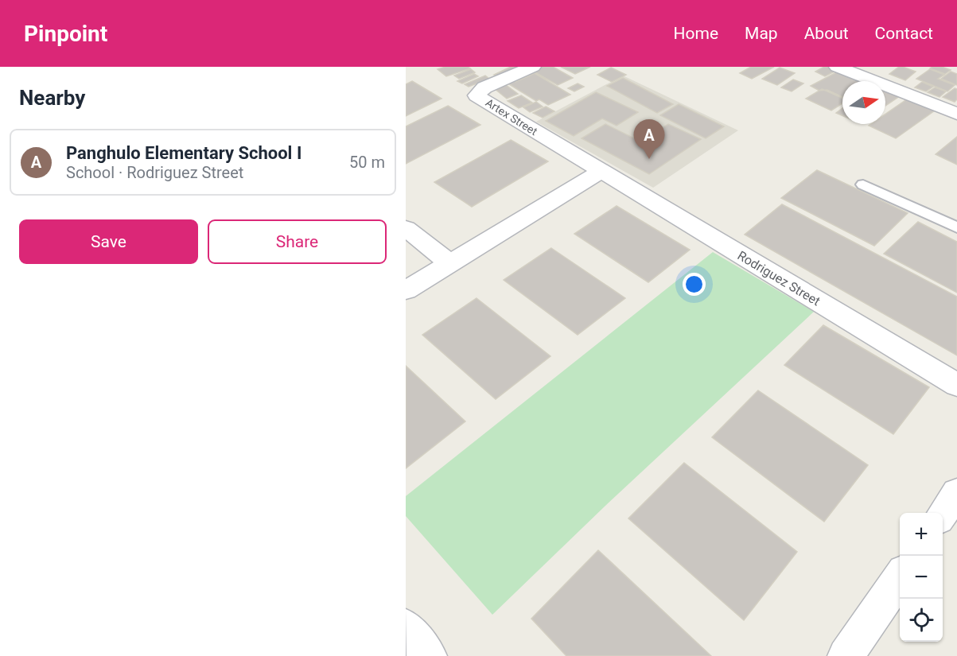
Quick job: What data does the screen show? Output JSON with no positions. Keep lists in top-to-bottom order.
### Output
{
  "streets": {
    "street": ["Artex Street", "Rodriguez Street"]
  },
  "crossings": [
    ["Artex Street", "Rodriguez Street"]
  ],
  "north": "right",
  "page": {
    "header": "Pinpoint",
    "nav": [
      "Home",
      "Map",
      "About",
      "Contact"
    ],
    "heading": "Nearby",
    "pins": "A",
    "list": [
      {
        "mark": "A",
        "name": "Panghulo Elementary School I",
        "note": "School · Rodriguez Street",
        "value": "50 m"
      }
    ],
    "buttons": ["Save", "Share"],
    "map_buttons": ["+", "−"]
  }
}
